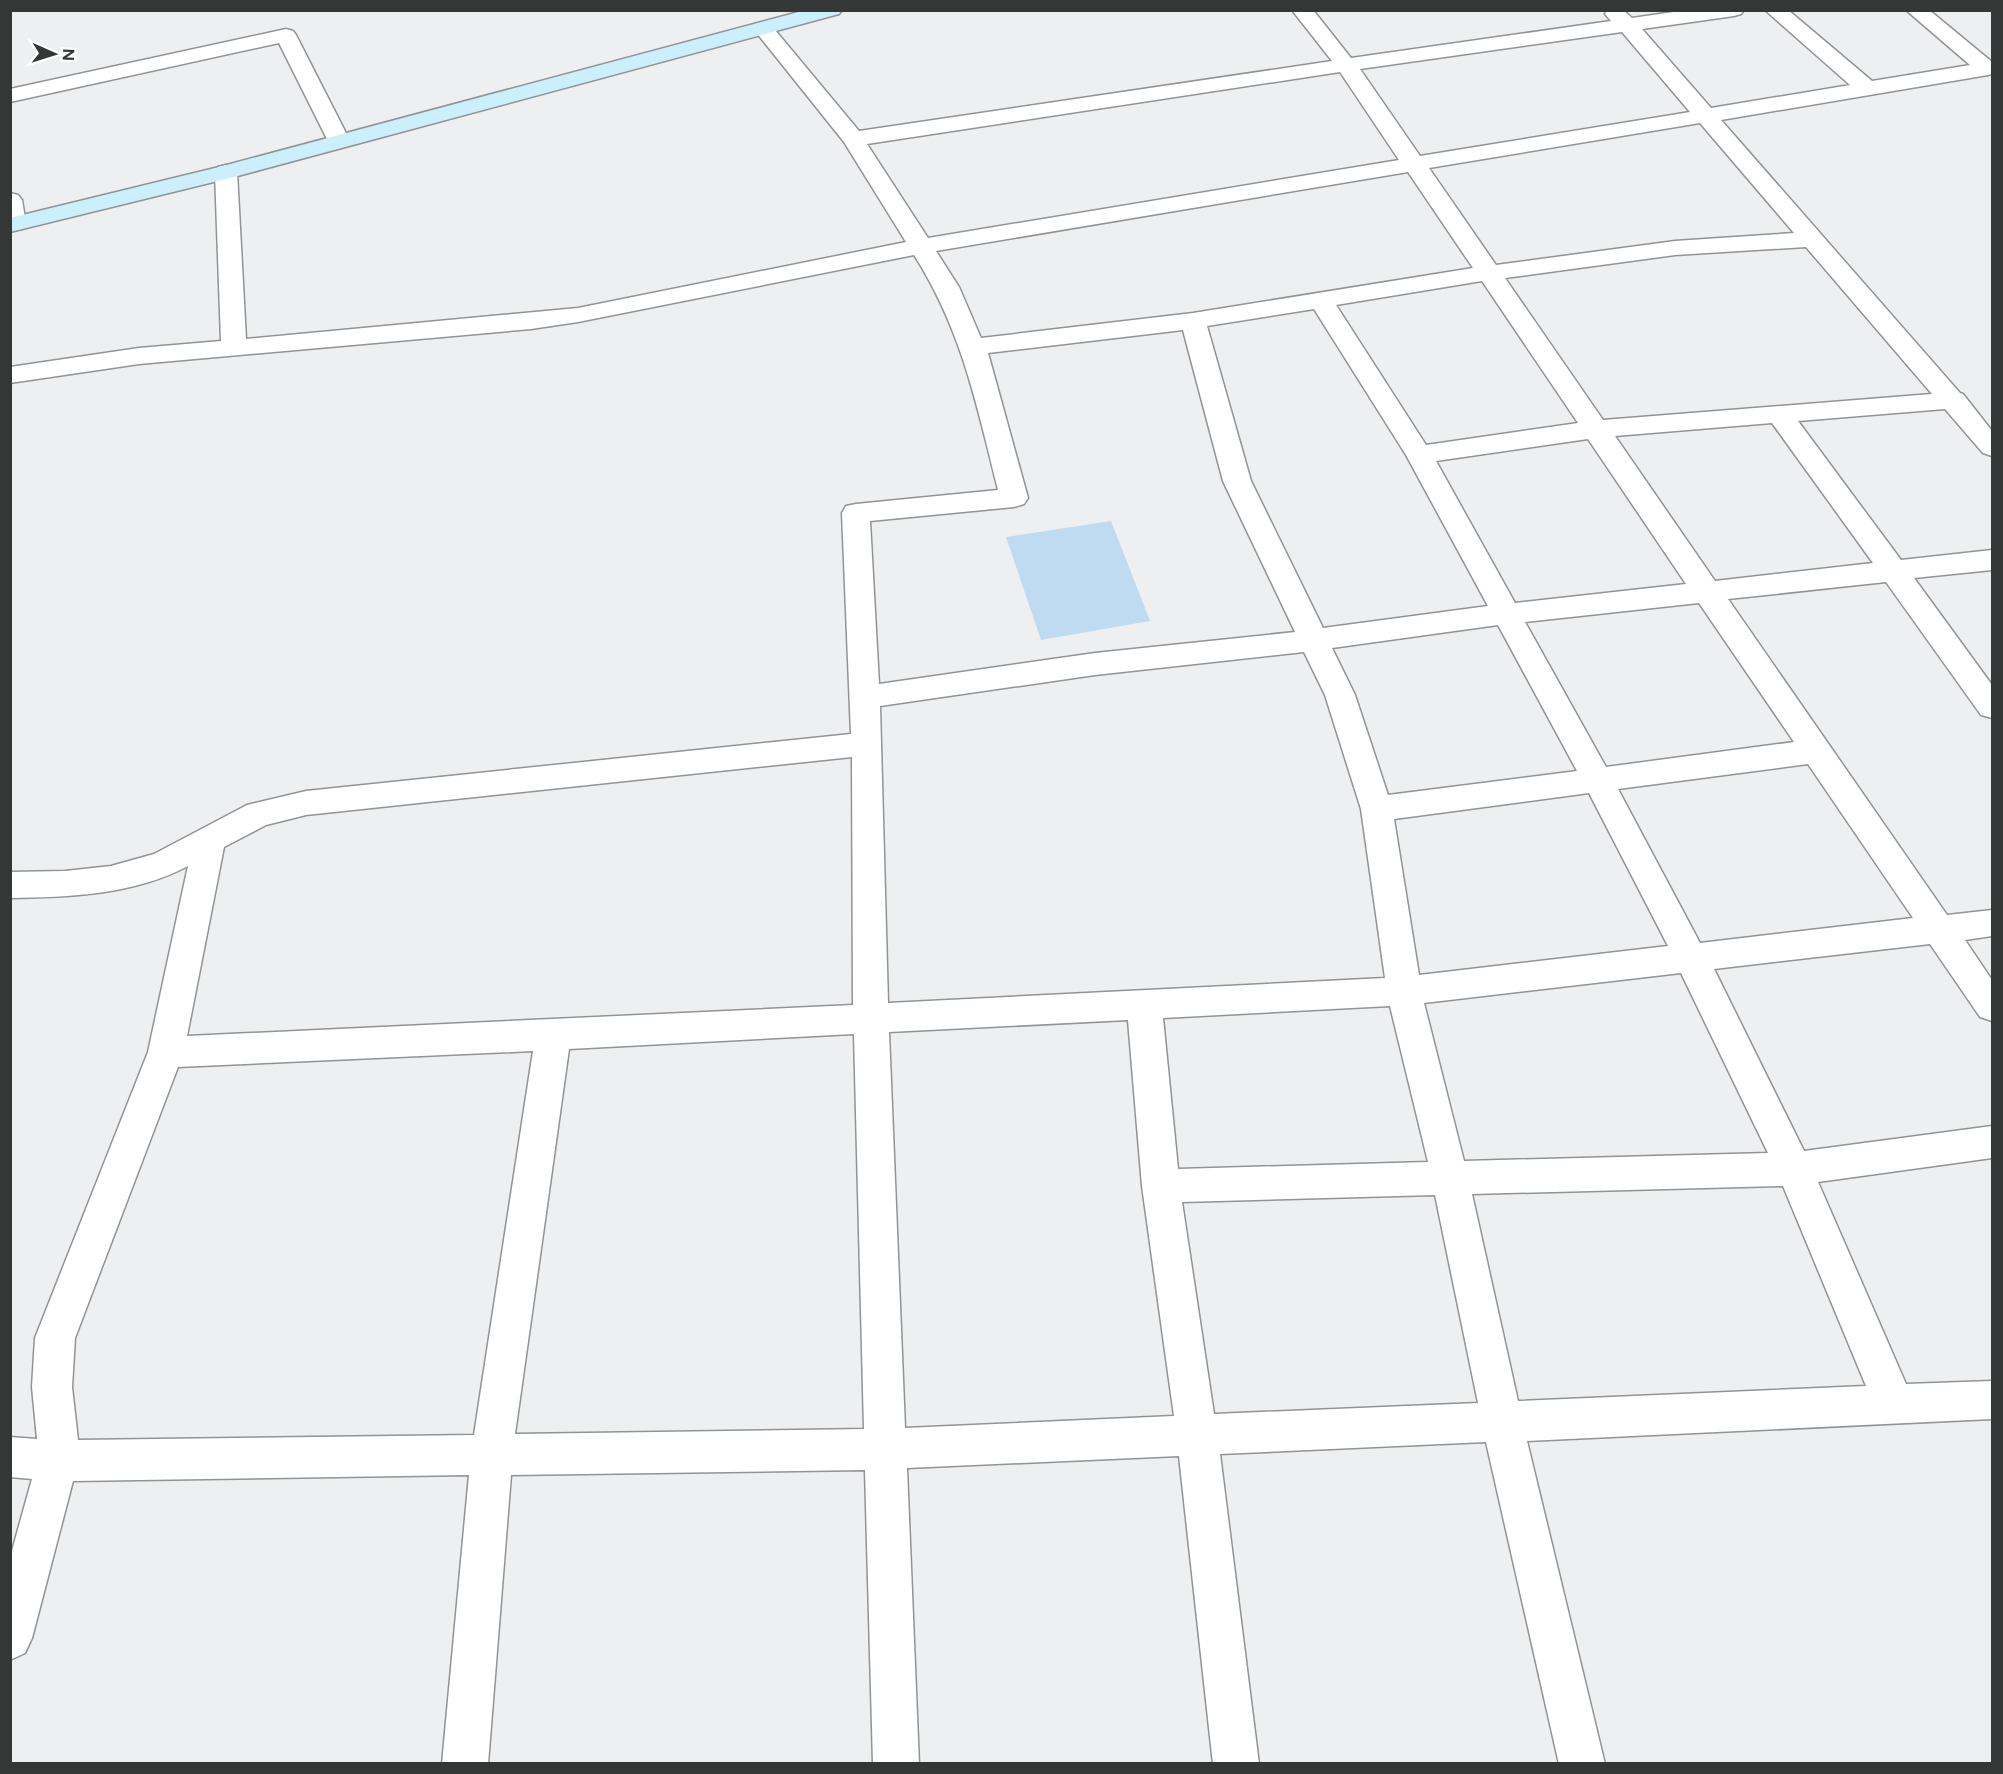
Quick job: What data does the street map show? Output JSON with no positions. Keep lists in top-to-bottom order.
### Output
{
  "north": "right"
}
